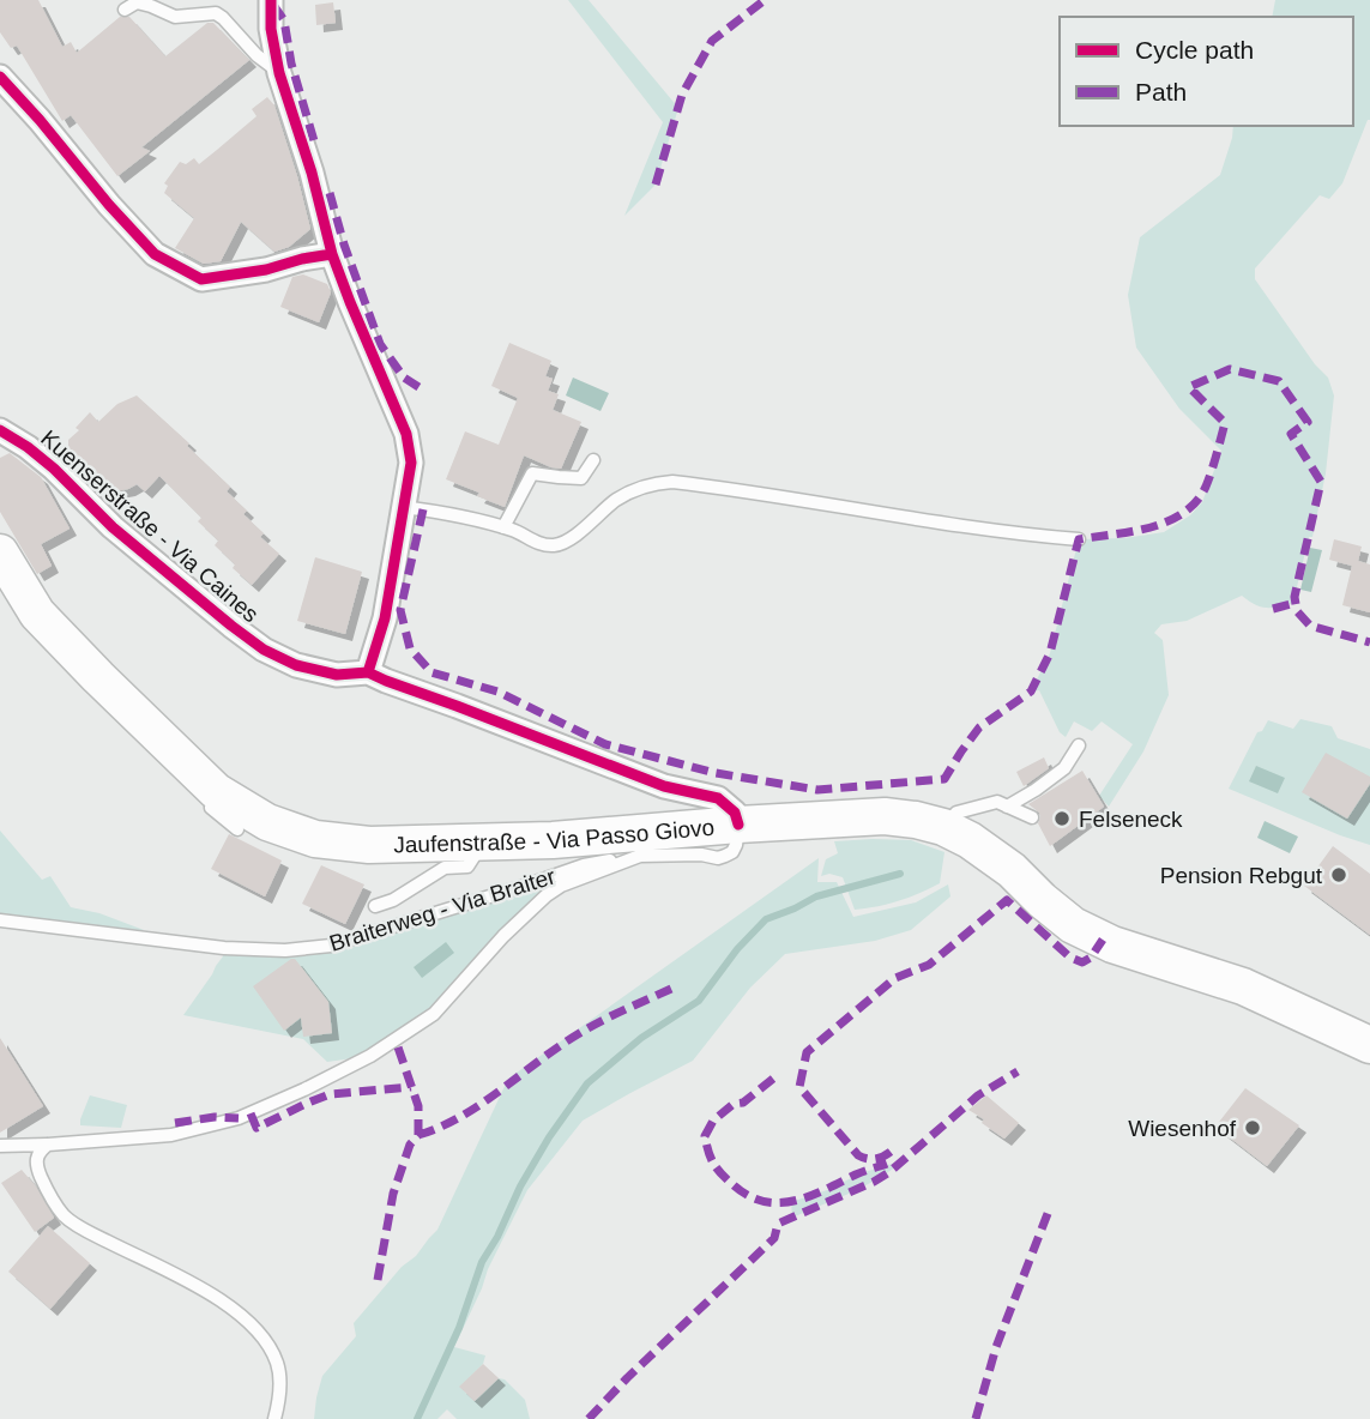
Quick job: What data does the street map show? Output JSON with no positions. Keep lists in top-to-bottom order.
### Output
{
  "streets": {
    "main road": ["Jaufenstraße - Via Passo Giovo"],
    "street": ["Kuenserstraße - Via Caines"],
    "lane": ["Braiterweg - Via Braiter"]
  },
  "crossings": [
    ["Kuenserstraße - Via Caines", "Jaufenstraße - Via Passo Giovo"],
    ["Kuenserstraße - Via Caines", "Braiterweg - Via Braiter"],
    ["Jaufenstraße - Via Passo Giovo", "Braiterweg - Via Braiter"]
  ],
  "places": ["Felseneck", "Pension Rebgut", "Wiesenhof"],
  "legend": ["Cycle path", "Path"]
}
